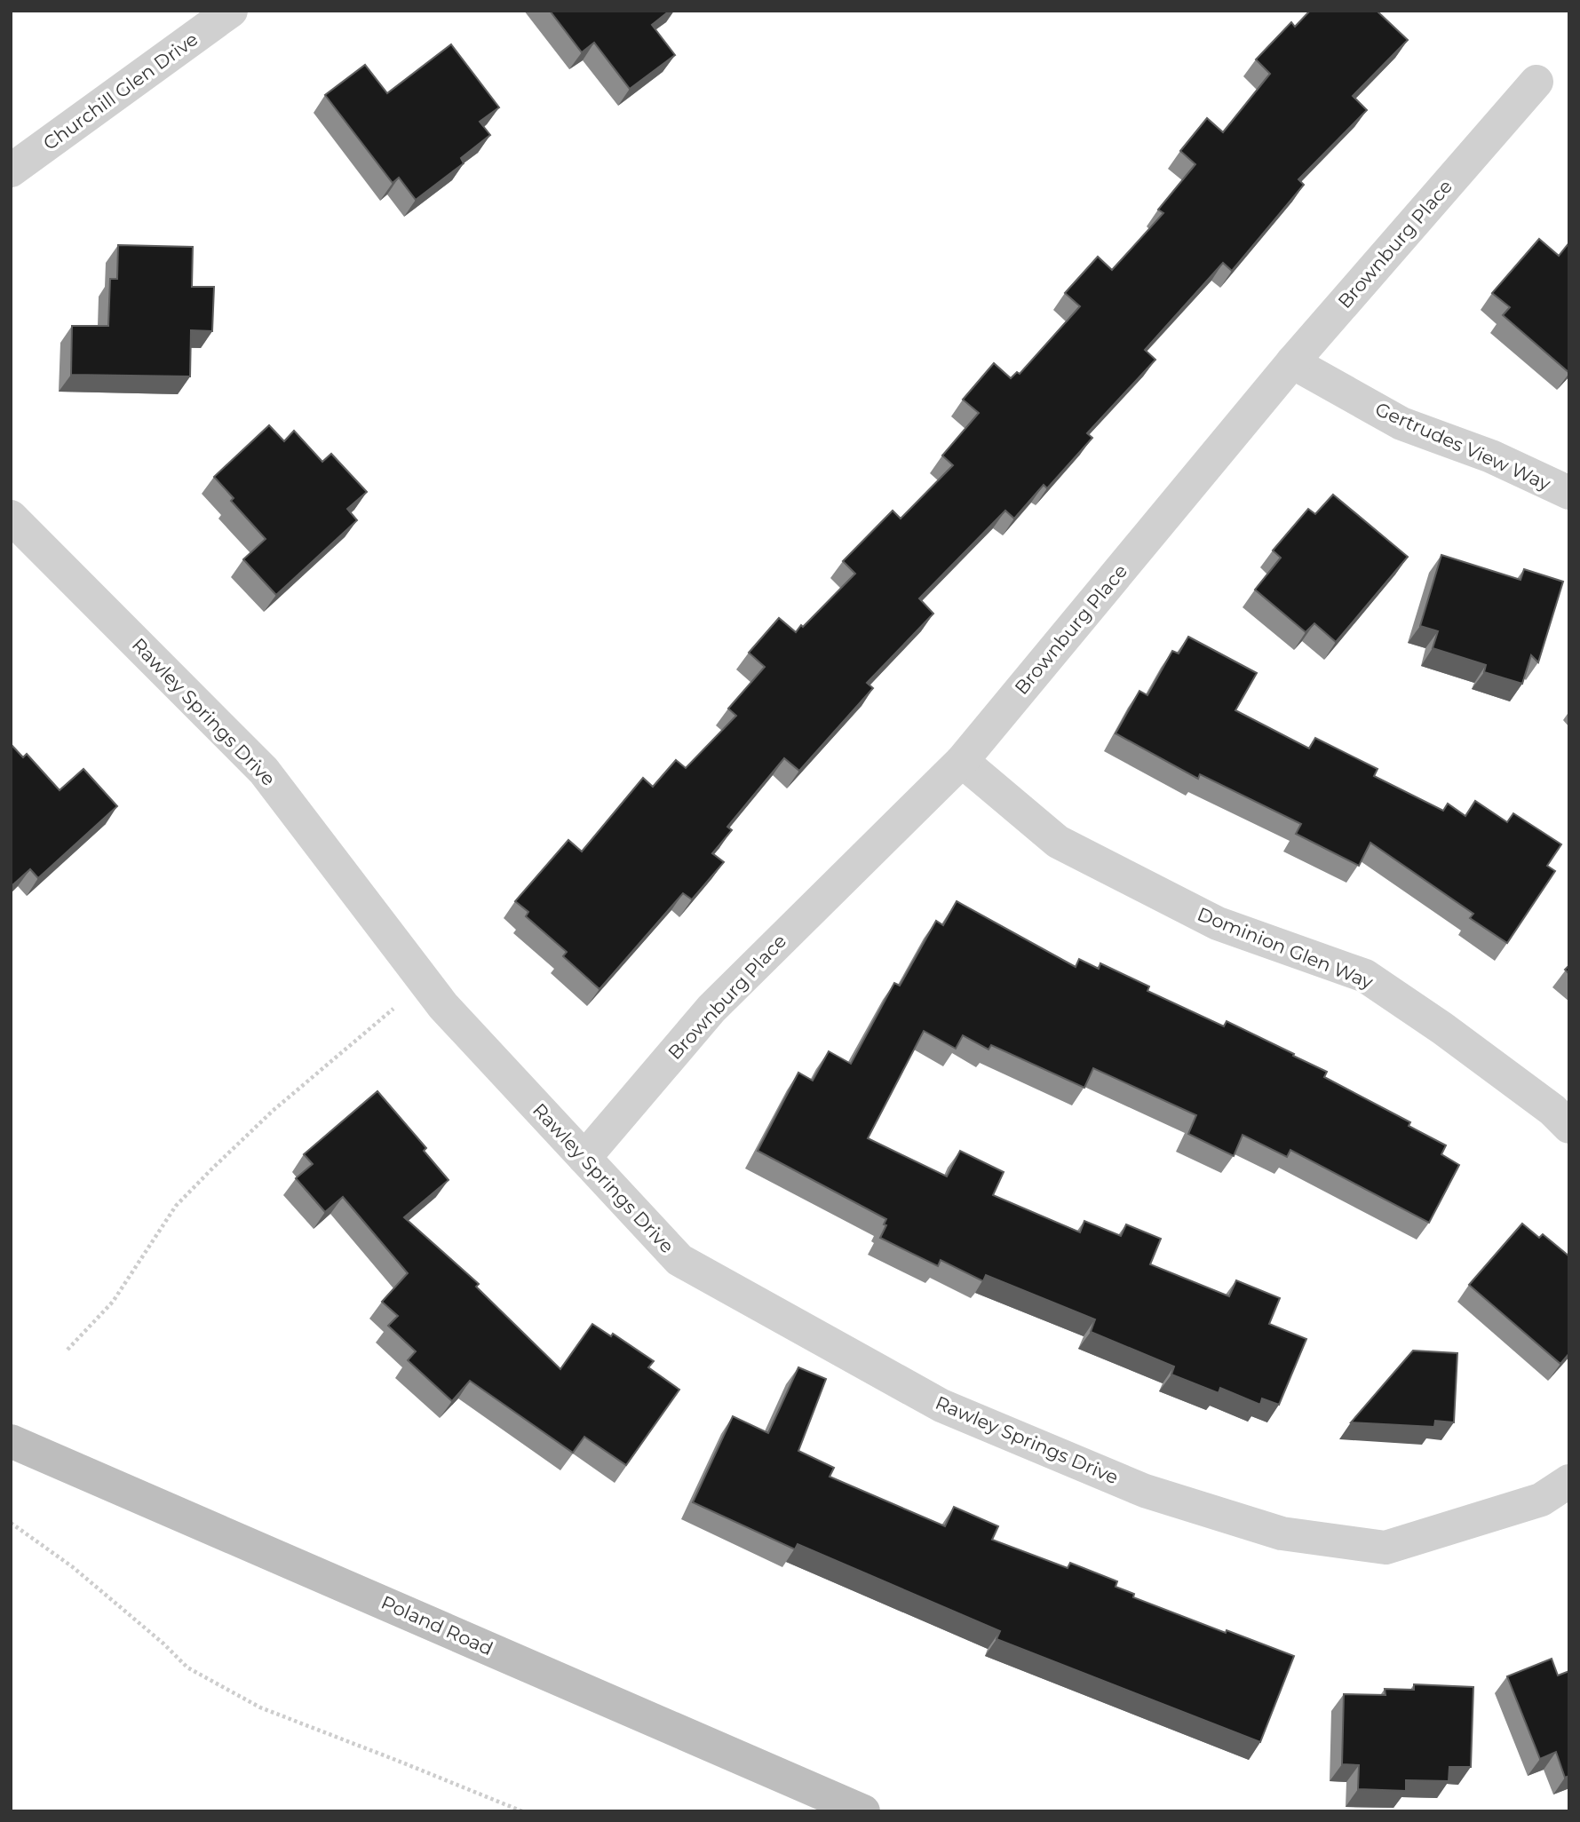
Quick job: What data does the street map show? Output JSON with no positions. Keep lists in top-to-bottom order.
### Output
{
  "streets": {
    "street": [
      "Churchill Glen Drive",
      "Brownburg Place",
      "Gertrudes View Way",
      "Rawley Springs Drive",
      "Dominion Glen Way",
      "Poland Road"
    ]
  },
  "crossings": [
    ["Brownburg Place", "Gertrudes View Way"],
    ["Brownburg Place", "Rawley Springs Drive"],
    ["Brownburg Place", "Dominion Glen Way"]
  ]
}
